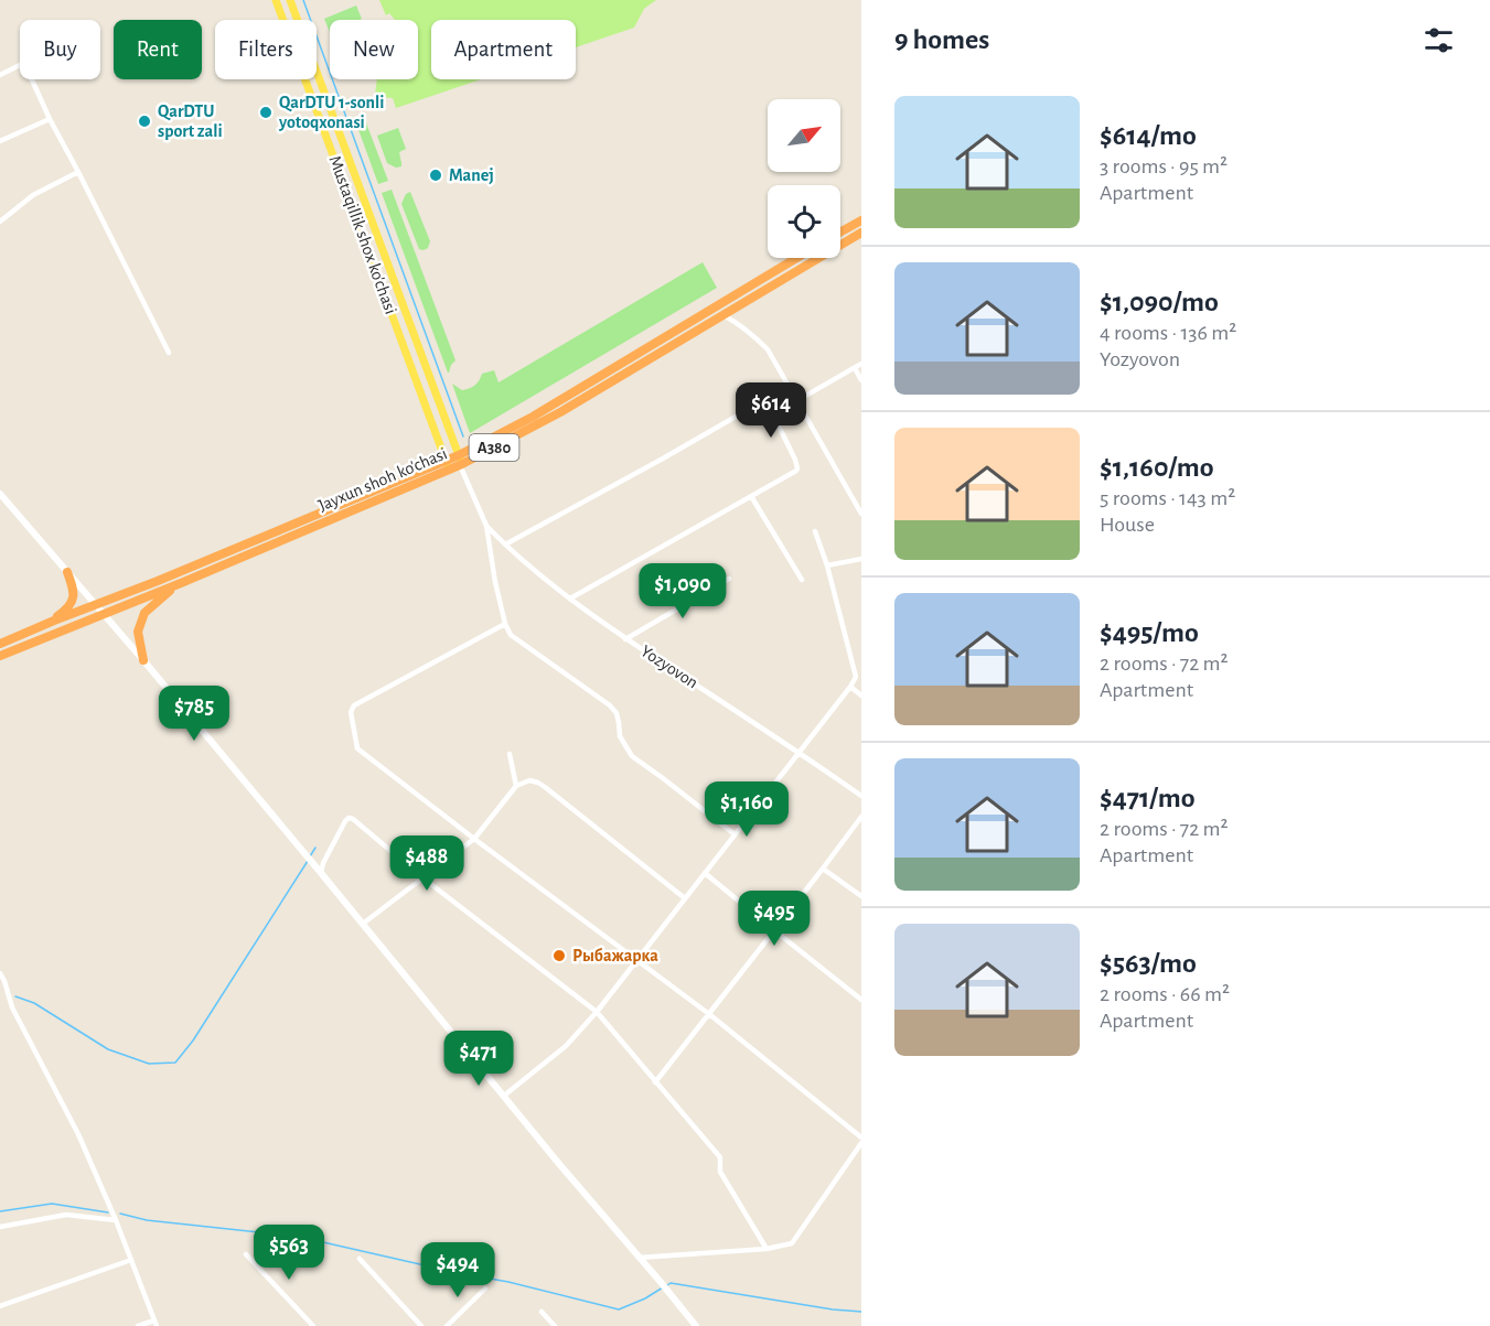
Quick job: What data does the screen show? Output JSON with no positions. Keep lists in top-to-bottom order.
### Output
{
  "streets": {
    "highway": ["A380", "Jayxun shoh ko'chasi"],
    "main road": ["Mustaqillik shox ko'chasi"],
    "street": ["Yozyovon"]
  },
  "crossings": [
    ["Mustaqillik shox ko'chasi", "Jayxun shoh ko'chasi"]
  ],
  "places": [
    "QarDTU 1-sonli yotoqxonasi",
    "QarDTU sport zali",
    "Manej",
    "Рыбажарка"
  ],
  "north": "top right",
  "page": {
    "heading": "9 homes",
    "chip": [
      "Buy",
      "Rent",
      "Filters",
      "New",
      "Apartment"
    ],
    "list": [
      {
        "name": "$614/mo",
        "note": "3 rooms · 95 m² · Apartment"
      },
      {
        "name": "$1,090/mo",
        "note": "4 rooms · 136 m² · Yozyovon"
      },
      {
        "name": "$1,160/mo",
        "note": "5 rooms · 143 m² · House"
      },
      {
        "name": "$495/mo",
        "note": "2 rooms · 72 m² · Apartment"
      },
      {
        "name": "$471/mo",
        "note": "2 rooms · 72 m² · Apartment"
      },
      {
        "name": "$563/mo",
        "note": "2 rooms · 66 m² · Apartment"
      }
    ],
    "price": [
      "$614",
      "$1,090",
      "$785",
      "$1,160",
      "$488",
      "$495",
      "$471",
      "$563",
      "$494"
    ]
  }
}
